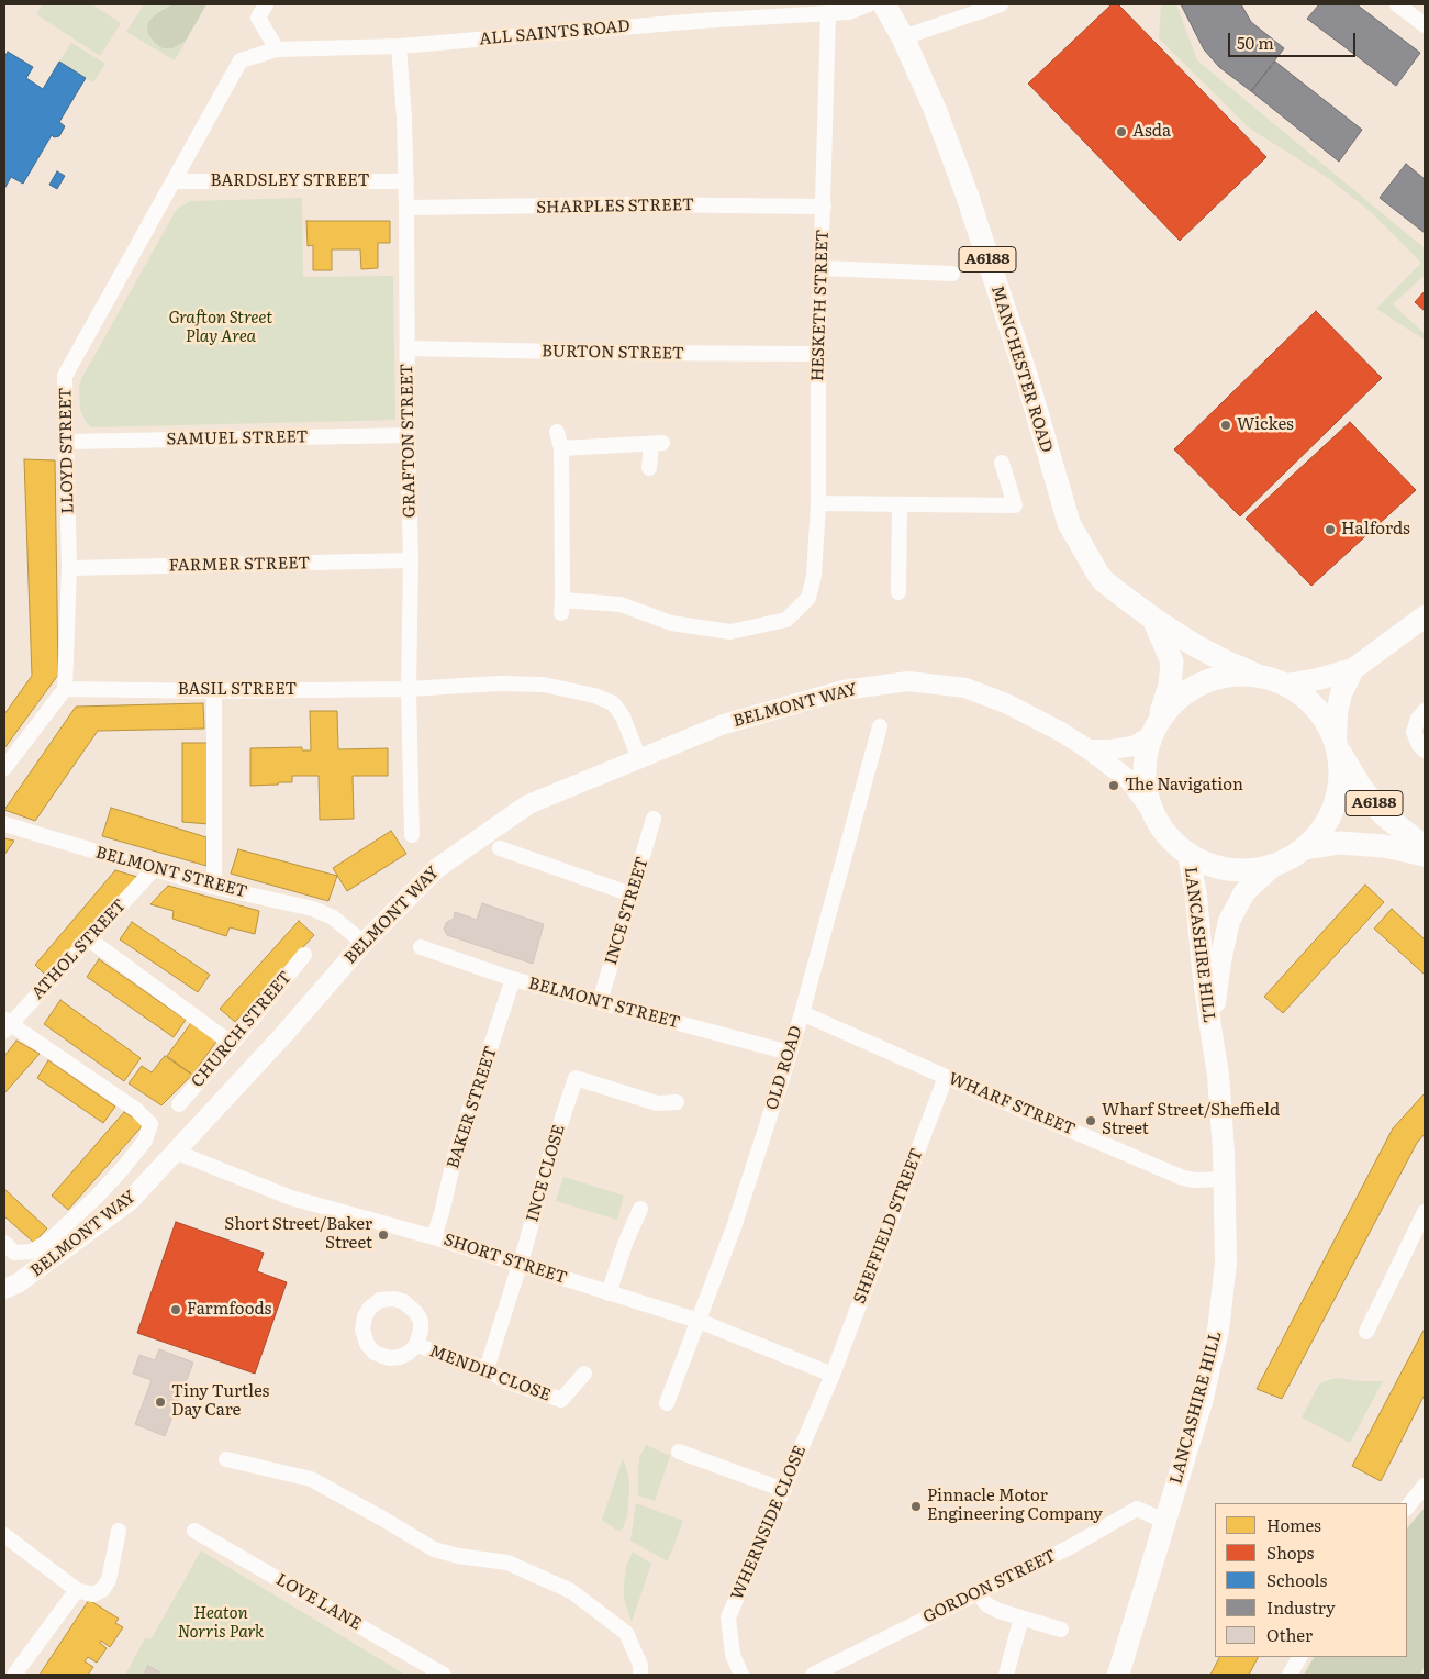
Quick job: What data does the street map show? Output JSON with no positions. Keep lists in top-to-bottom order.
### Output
{
  "streets": {
    "main road": ["A6188", "MANCHESTER ROAD", "LANCASHIRE HILL"],
    "street": [
      "ALL SAINTS ROAD",
      "BARDSLEY STREET",
      "SHARPLES STREET",
      "HESKETH STREET",
      "BURTON STREET",
      "SAMUEL STREET",
      "GRAFTON STREET",
      "LLOYD STREET",
      "FARMER STREET",
      "BASIL STREET",
      "BELMONT WAY",
      "BELMONT STREET",
      "INCE STREET",
      "ATHOL STREET",
      "CHURCH STREET",
      "OLD ROAD",
      "WHARF STREET",
      "BAKER STREET",
      "INCE CLOSE",
      "SHEFFIELD STREET",
      "SHORT STREET",
      "MENDIP CLOSE",
      "WHERNSIDE CLOSE",
      "GORDON STREET",
      "LOVE LANE"
    ]
  },
  "crossings": [
    ["ALL SAINTS ROAD", "HESKETH STREET"],
    ["ALL SAINTS ROAD", "GRAFTON STREET"],
    ["ALL SAINTS ROAD", "LLOYD STREET"],
    ["BARDSLEY STREET", "GRAFTON STREET"],
    ["BARDSLEY STREET", "LLOYD STREET"],
    ["SHARPLES STREET", "HESKETH STREET"],
    ["SHARPLES STREET", "GRAFTON STREET"],
    ["HESKETH STREET", "BURTON STREET"],
    ["BURTON STREET", "GRAFTON STREET"],
    ["SAMUEL STREET", "GRAFTON STREET"],
    ["SAMUEL STREET", "LLOYD STREET"],
    ["GRAFTON STREET", "FARMER STREET"],
    ["GRAFTON STREET", "BASIL STREET"],
    ["LLOYD STREET", "FARMER STREET"],
    ["LLOYD STREET", "BASIL STREET"],
    ["BELMONT WAY", "BELMONT STREET"],
    ["BELMONT WAY", "SHORT STREET"],
    ["BELMONT STREET", "INCE STREET"],
    ["BELMONT STREET", "ATHOL STREET"],
    ["BELMONT STREET", "OLD ROAD"],
    ["BELMONT STREET", "BAKER STREET"],
    ["LANCASHIRE HILL", "WHARF STREET"],
    ["LANCASHIRE HILL", "GORDON STREET"],
    ["OLD ROAD", "WHARF STREET"],
    ["OLD ROAD", "SHORT STREET"],
    ["WHARF STREET", "SHEFFIELD STREET"],
    ["BAKER STREET", "SHORT STREET"],
    ["INCE CLOSE", "SHORT STREET"],
    ["INCE CLOSE", "MENDIP CLOSE"],
    ["SHEFFIELD STREET", "SHORT STREET"],
    ["SHEFFIELD STREET", "WHERNSIDE CLOSE"],
    ["SHORT STREET", "WHERNSIDE CLOSE"]
  ],
  "parks": ["Grafton Street Play Area", "Heaton Norris Park"],
  "places": [
    "Asda",
    "Wickes",
    "Halfords",
    "The Navigation",
    "Wharf Street/Sheffield Street",
    "Short Street/Baker Street",
    "Farmfoods",
    "Tiny Turtles Day Care",
    "Pinnacle Motor Engineering Company"
  ],
  "legend": [
    "Homes",
    "Shops",
    "Schools",
    "Industry",
    "Other"
  ],
  "scale_bar": "50 m"
}
